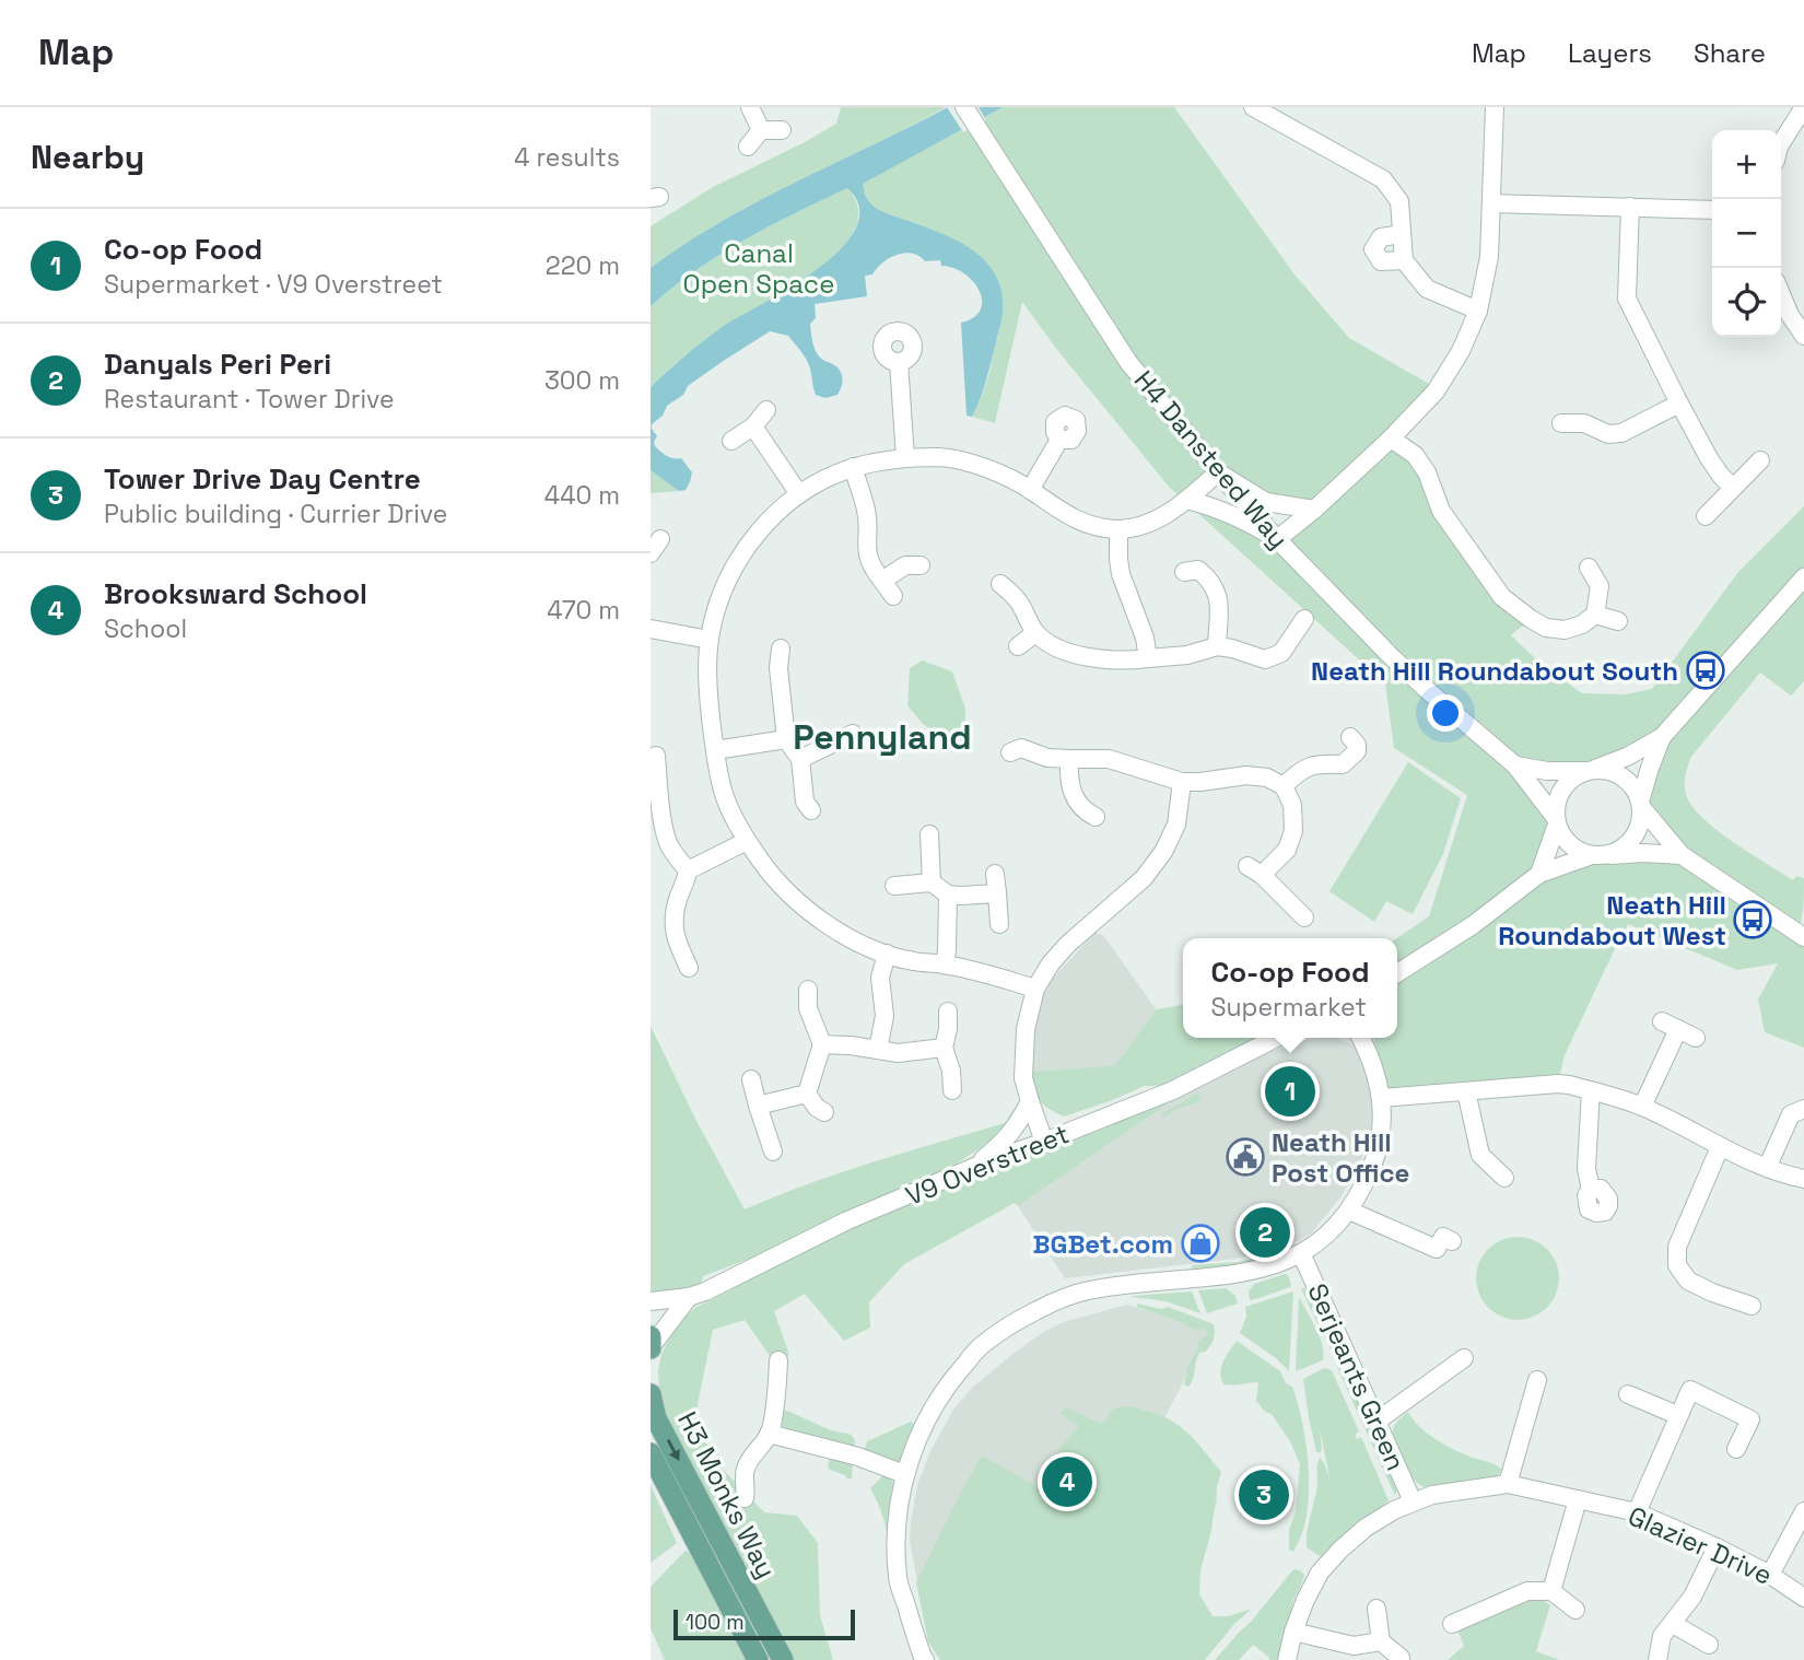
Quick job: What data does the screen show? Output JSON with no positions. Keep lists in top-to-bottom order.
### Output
{
  "streets": {
    "main road": ["H3 Monks Way"],
    "street": [
      "H4 Dansteed Way",
      "V9 Overstreet",
      "Serjeants Green",
      "Glazier Drive"
    ]
  },
  "crossings": [
    ["Serjeants Green", "Glazier Drive"]
  ],
  "districts": ["Pennyland"],
  "parks": ["Canal Open Space"],
  "places": {
    "bus stop": ["Neath Hill Roundabout South", "Neath Hill Roundabout West"],
    "public building": ["Neath Hill Post Office"],
    "shop": ["BGBet.com"]
  },
  "scale_bar": "100 m",
  "page": {
    "header": "Map",
    "nav": ["Map", "Layers", "Share"],
    "heading": ["Nearby", "4 results"],
    "map_buttons": ["+", "−"],
    "list": [
      {
        "mark": "1",
        "name": "Co-op Food",
        "note": "Supermarket · V9 Overstreet",
        "value": "220 m"
      },
      {
        "mark": "2",
        "name": "Danyals Peri Peri",
        "note": "Restaurant · Tower Drive",
        "value": "300 m"
      },
      {
        "mark": "3",
        "name": "Tower Drive Day Centre",
        "note": "Public building · Currier Drive",
        "value": "440 m"
      },
      {
        "mark": "4",
        "name": "Brooksward School",
        "note": "School",
        "value": "470 m"
      }
    ],
    "popup": ["Co-op Food", "Supermarket"],
    "pins": [
      "1",
      "2",
      "4",
      "3"
    ],
    "scale": "100 m"
  }
}
